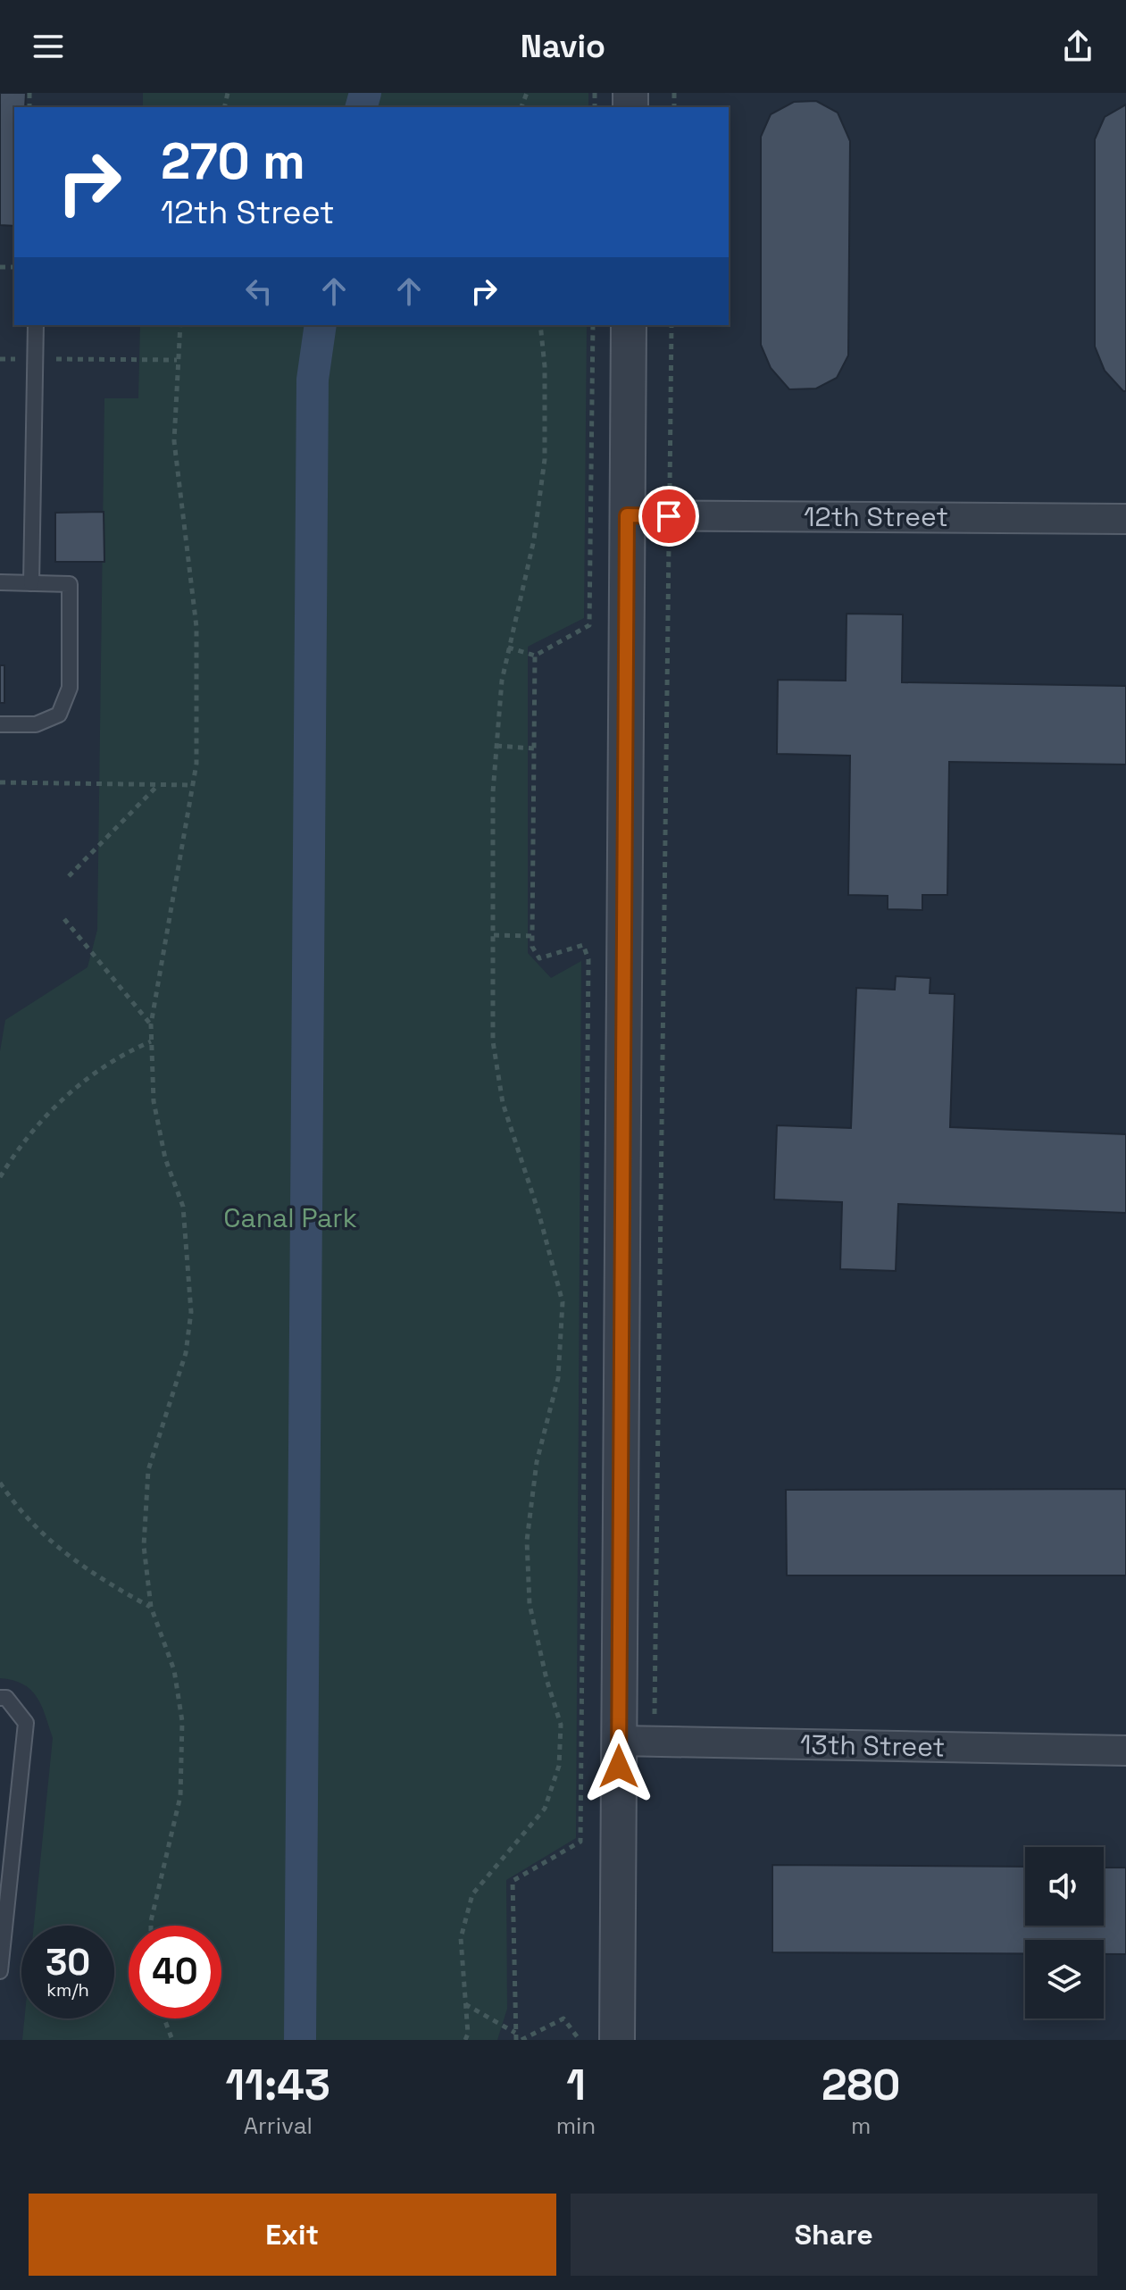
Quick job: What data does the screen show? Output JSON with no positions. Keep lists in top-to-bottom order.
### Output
{
  "streets": {
    "street": ["12th Street", "13th Street"]
  },
  "parks": ["Canal Park"],
  "page": {
    "header": "Navio",
    "turn": ["270 m", "12th Street"],
    "speed": "30 km/h",
    "limit": "40",
    "eta": [
      "11:43",
      "Arrival",
      "1",
      "min",
      "280",
      "m"
    ],
    "buttons": ["Exit", "Share"]
  }
}
